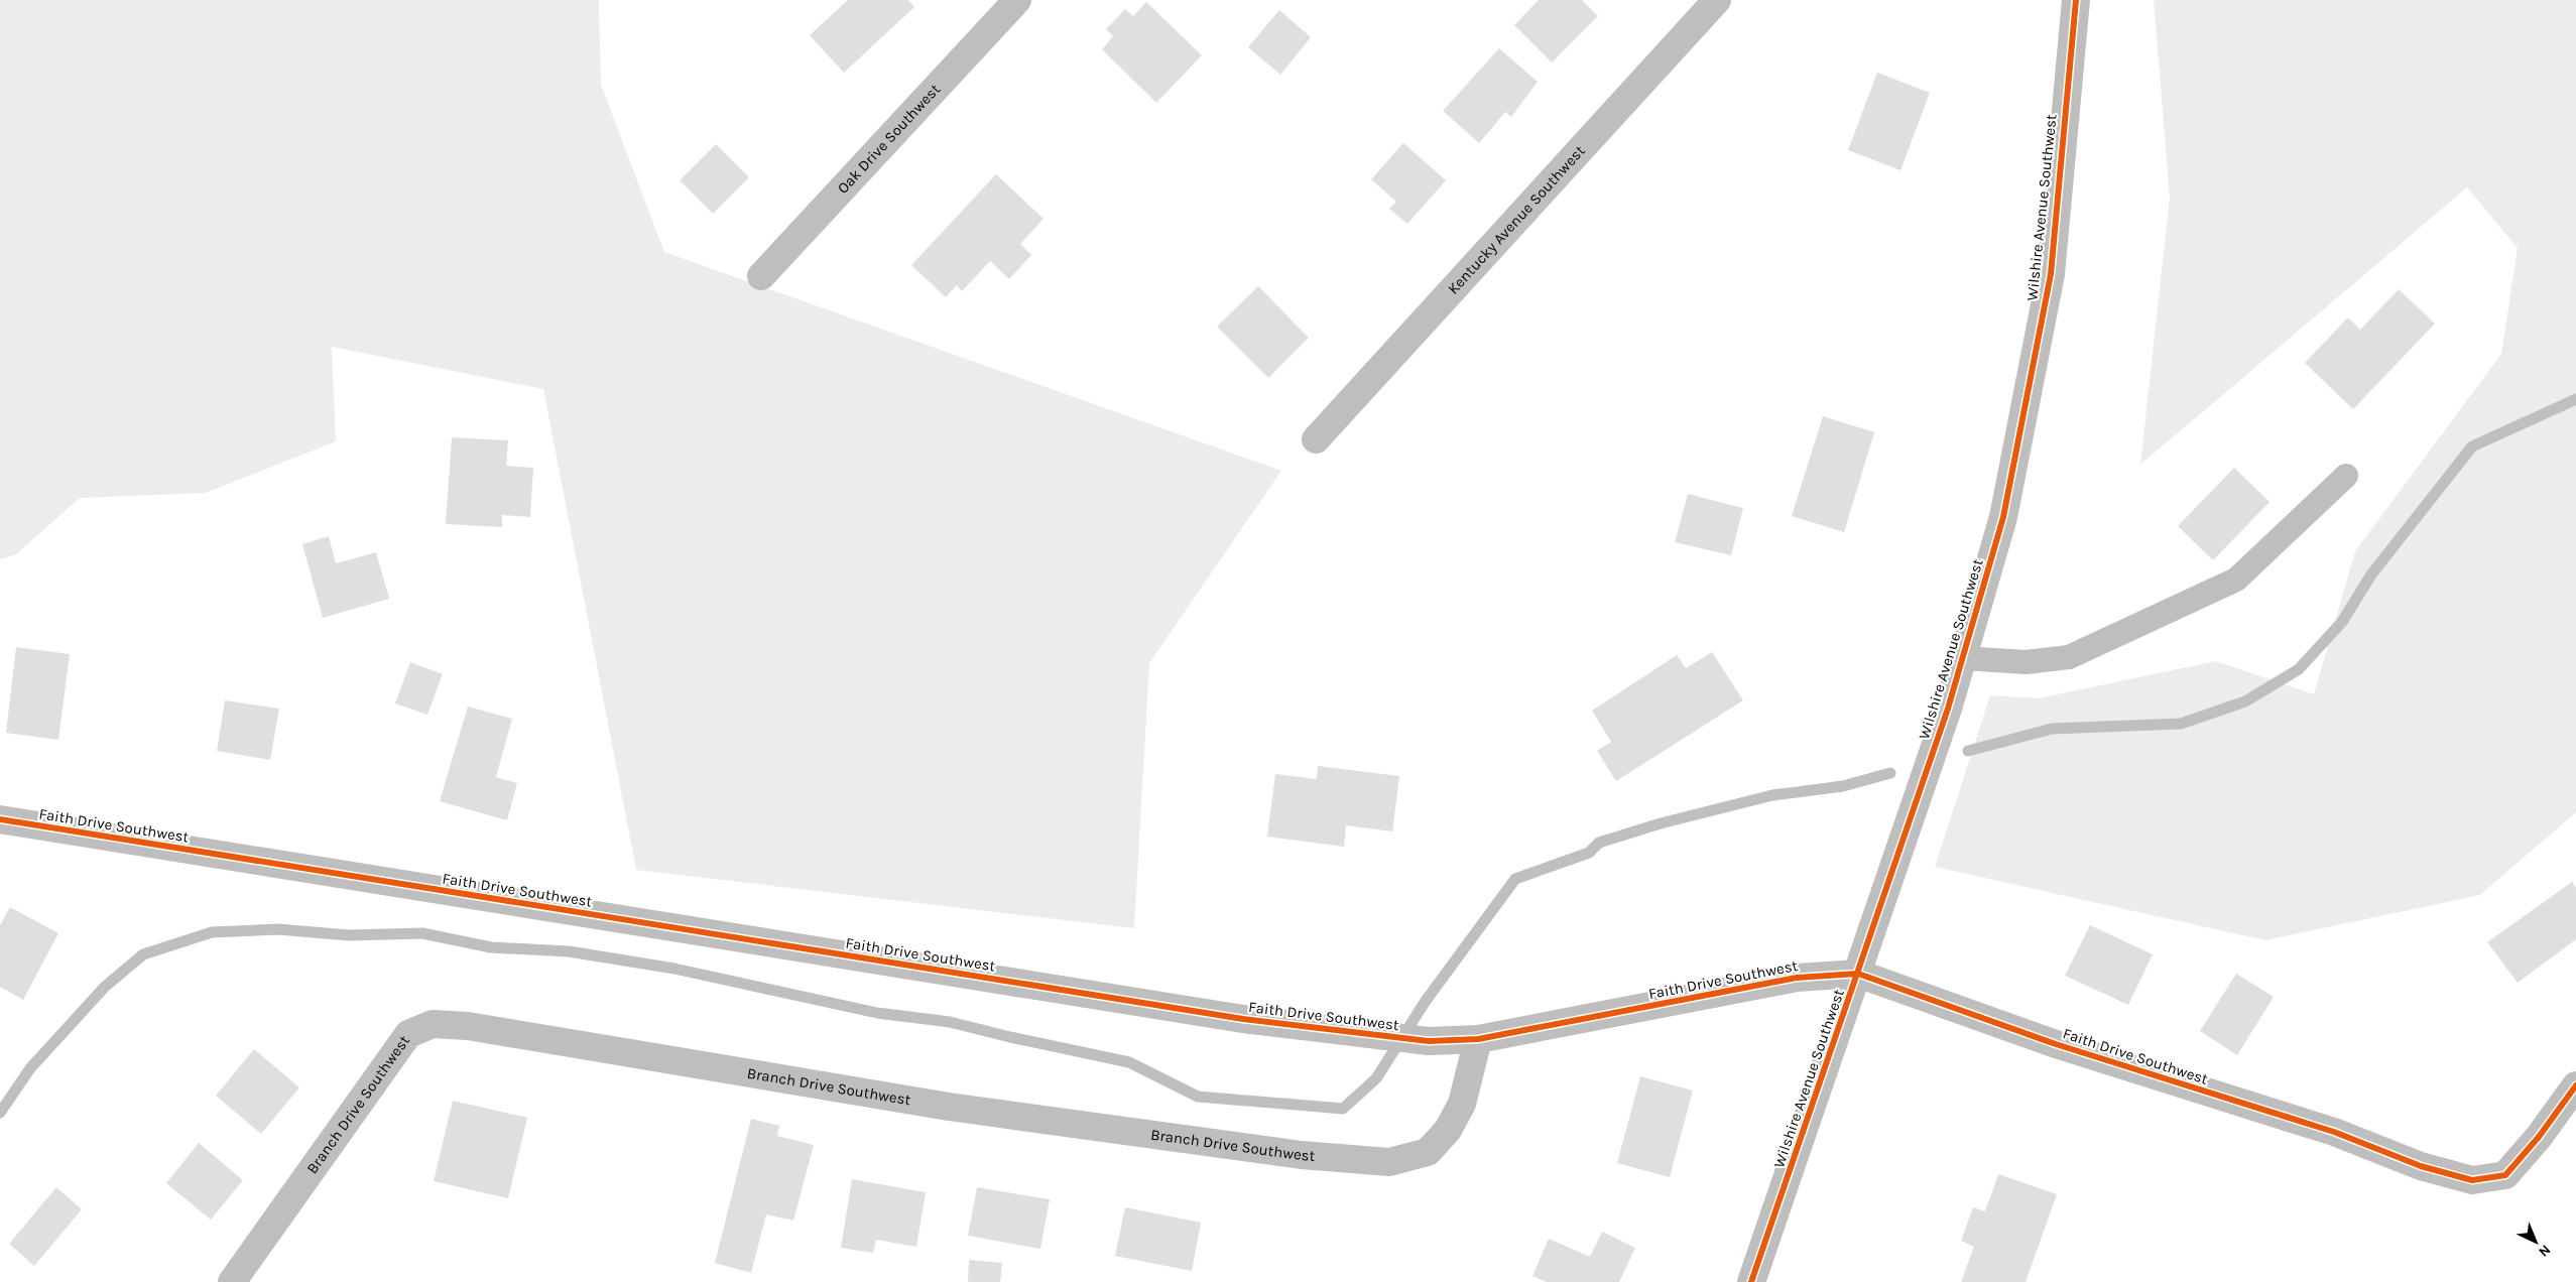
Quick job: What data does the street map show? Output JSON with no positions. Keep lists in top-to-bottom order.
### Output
{
  "streets": {
    "street": [
      "Oak Drive Southwest",
      "Wilshire Avenue Southwest",
      "Kentucky Avenue Southwest",
      "Faith Drive Southwest",
      "Branch Drive Southwest"
    ]
  },
  "crossings": [
    ["Wilshire Avenue Southwest", "Faith Drive Southwest"],
    ["Faith Drive Southwest", "Branch Drive Southwest"]
  ],
  "north": "bottom right"
}
